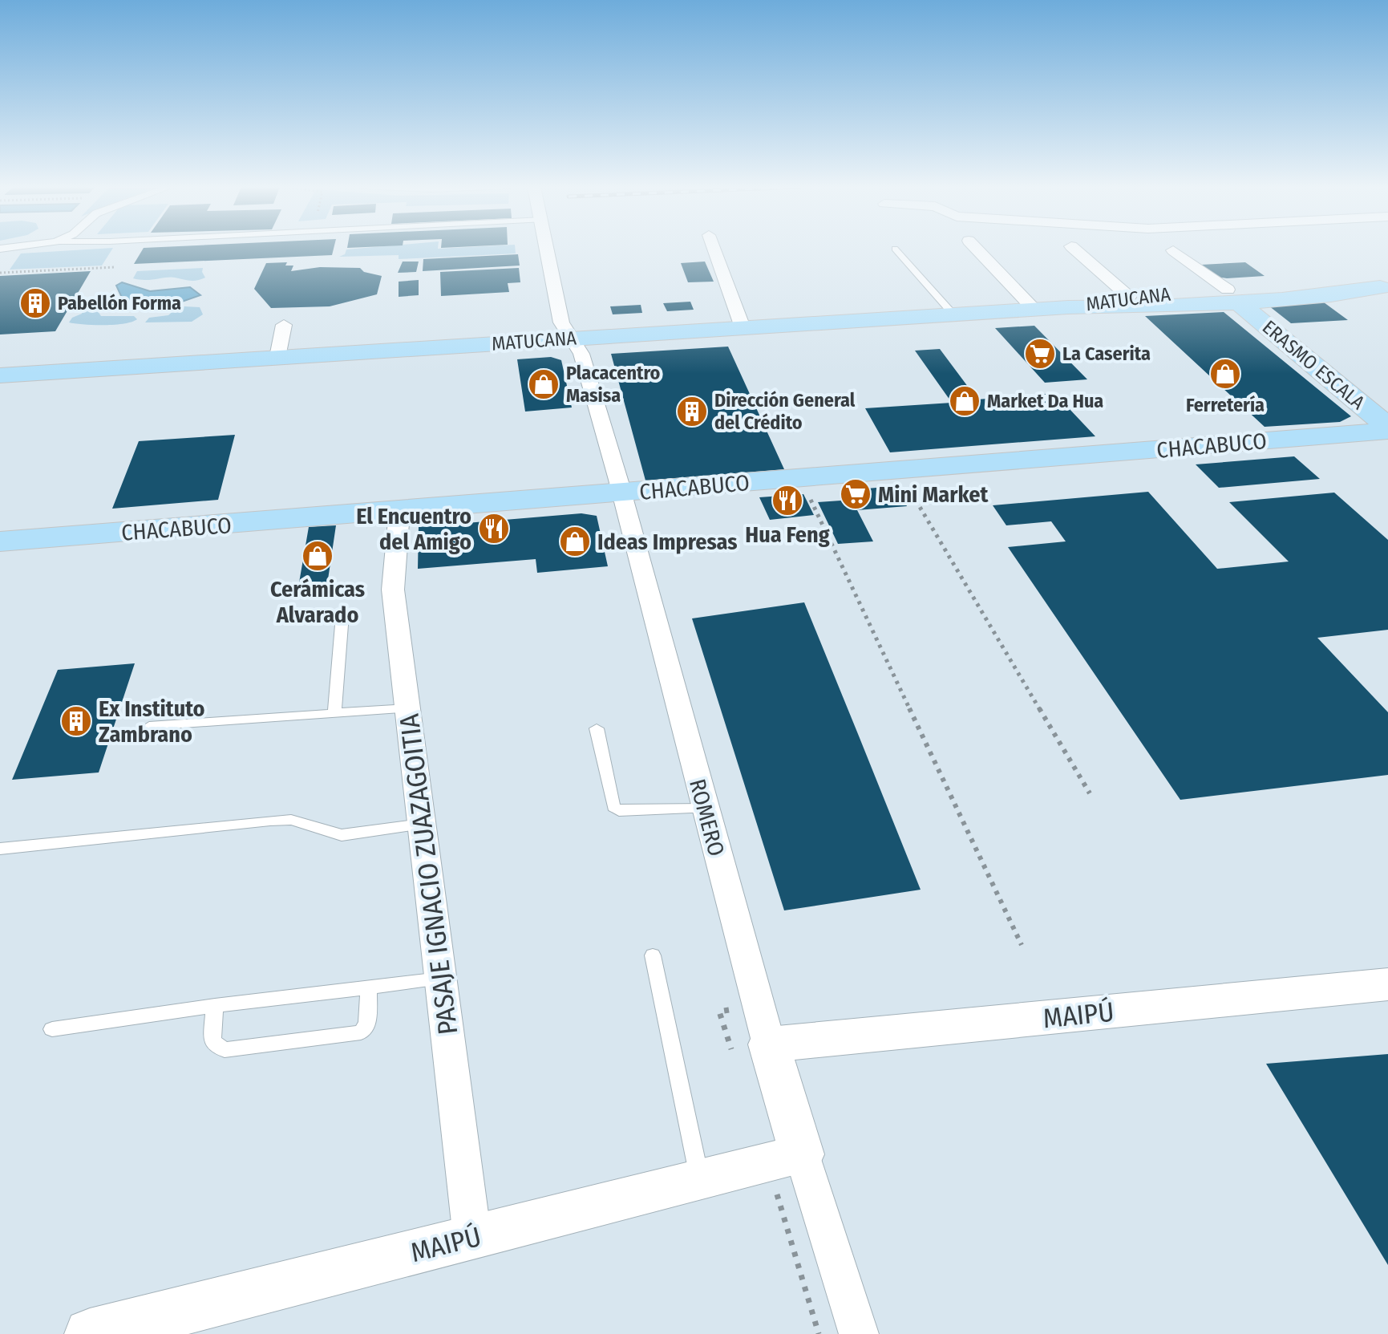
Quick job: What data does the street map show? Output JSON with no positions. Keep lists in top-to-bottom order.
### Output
{
  "streets": {
    "main road": ["MATUCANA", "ERASMO ESCALA", "CHACABUCO"],
    "street": ["ROMERO", "PASAJE IGNACIO ZUAZAGOITIA", "MAIPÚ"]
  },
  "crossings": [
    ["MATUCANA", "ERASMO ESCALA"],
    ["MATUCANA", "ROMERO"],
    ["ERASMO ESCALA", "CHACABUCO"],
    ["CHACABUCO", "ROMERO"],
    ["CHACABUCO", "PASAJE IGNACIO ZUAZAGOITIA"],
    ["ROMERO", "MAIPÚ"],
    ["PASAJE IGNACIO ZUAZAGOITIA", "MAIPÚ"]
  ],
  "places": {
    "building": ["Pabellón Forma", "Dirección General del Crédito", "Ex Instituto Zambrano"],
    "supermarket": ["La Caserita", "Mini Market"],
    "shop": [
      "Ferretería",
      "Placacentro Masisa",
      "Market Da Hua",
      "Ideas Impresas",
      "Cerámicas Alvarado"
    ],
    "restaurant": ["Hua Feng", "El Encuentro del Amigo"]
  }
}
